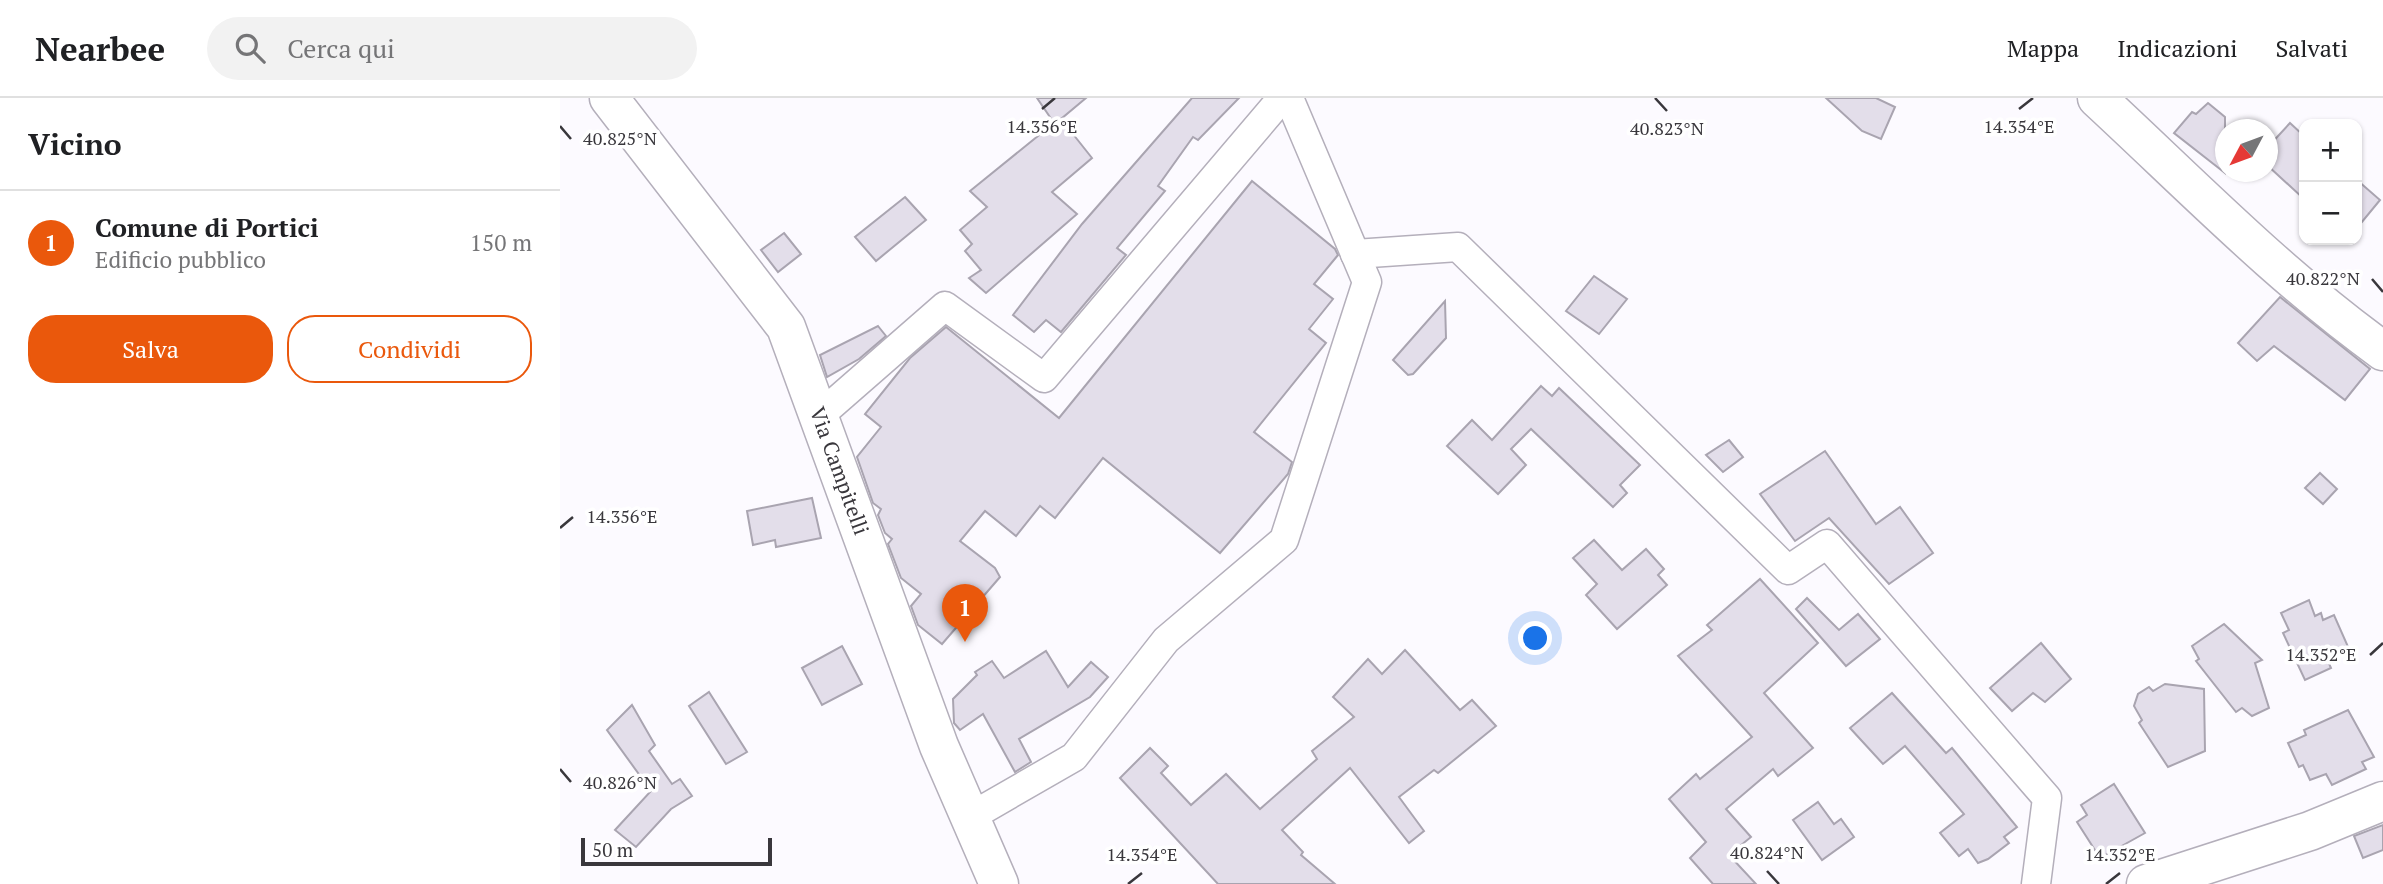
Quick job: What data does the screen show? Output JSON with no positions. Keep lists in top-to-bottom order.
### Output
{
  "streets": {
    "street": ["Via Campitelli"]
  },
  "scale_bar": "50 m",
  "north": "bottom left",
  "page": {
    "header": "Nearbee",
    "search": "Cerca qui",
    "nav": ["Mappa", "Indicazioni", "Salvati"],
    "heading": "Vicino",
    "map_buttons": ["+", "−"],
    "list": [
      {
        "mark": "1",
        "name": "Comune di Portici",
        "note": "Edificio pubblico",
        "value": "150 m"
      }
    ],
    "buttons": ["Salva", "Condividi"],
    "pins": "1",
    "scale": "50 m"
  },
  "coordinates": [
    "14.356°E",
    "14.354°E",
    "40.823°N",
    "40.825°N",
    "40.822°N",
    "14.352°E",
    "40.826°N",
    "40.824°N"
  ]
}
